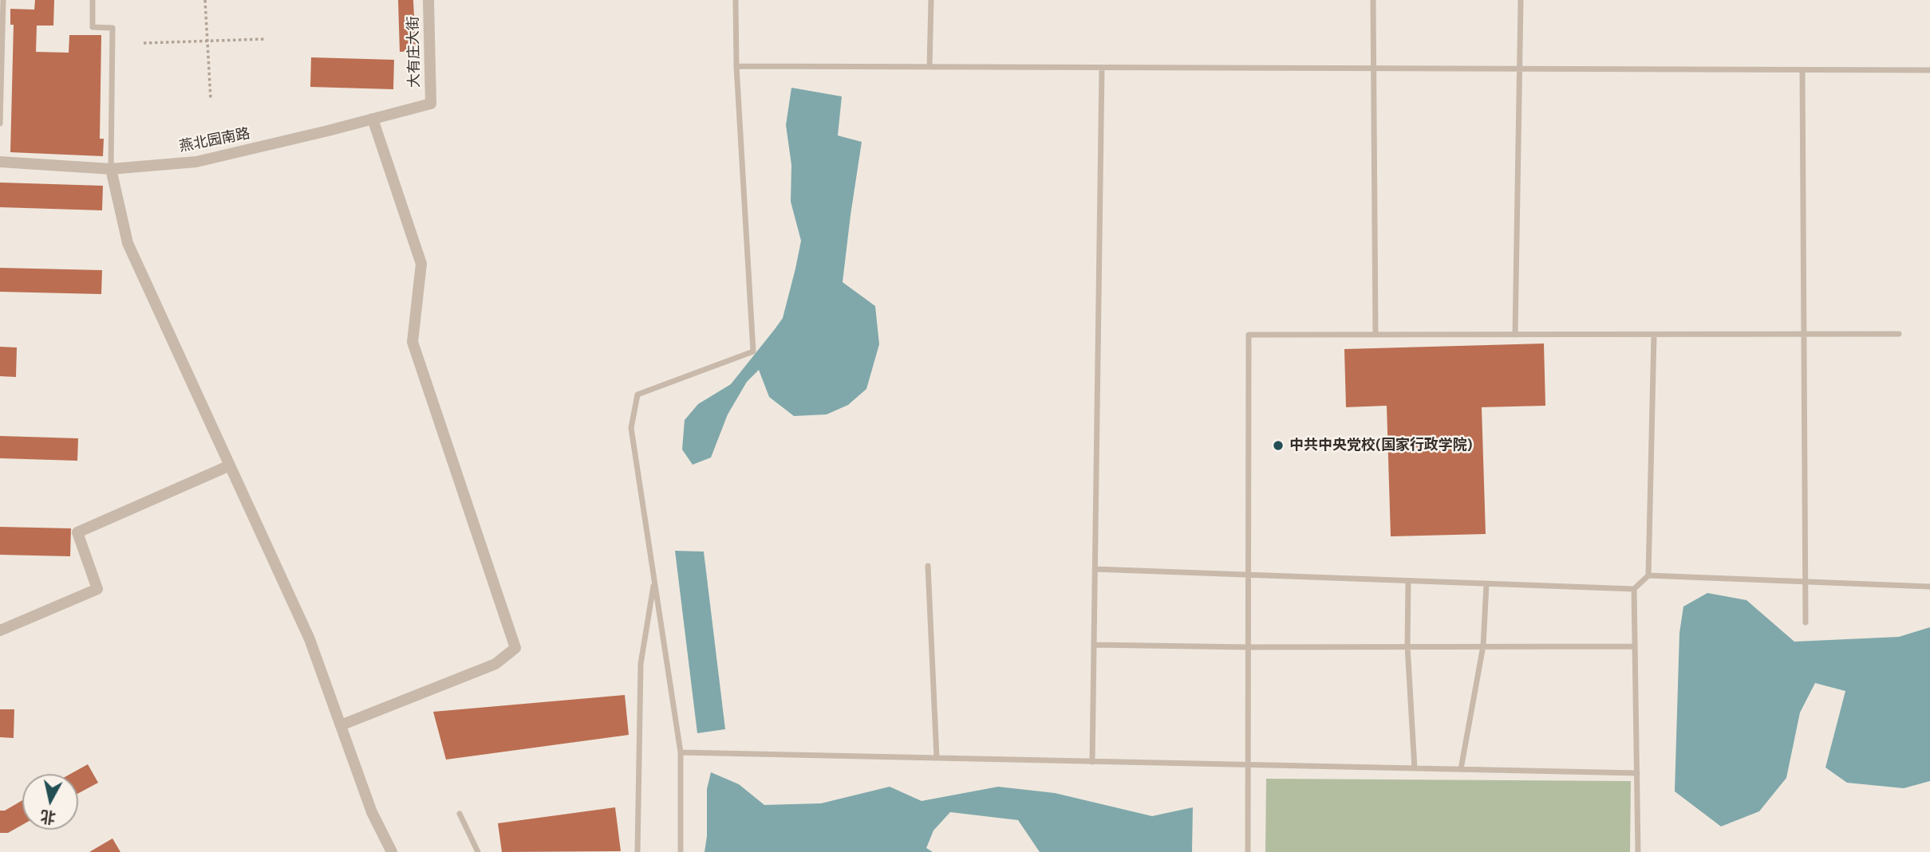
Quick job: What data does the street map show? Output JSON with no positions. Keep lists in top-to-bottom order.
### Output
{
  "streets": {
    "street": ["大有庄大街", "燕北园南路"]
  },
  "crossings": [
    ["大有庄大街", "燕北园南路"]
  ],
  "places": ["中共中央党校(国家行政学院)"],
  "north": "bottom"
}
